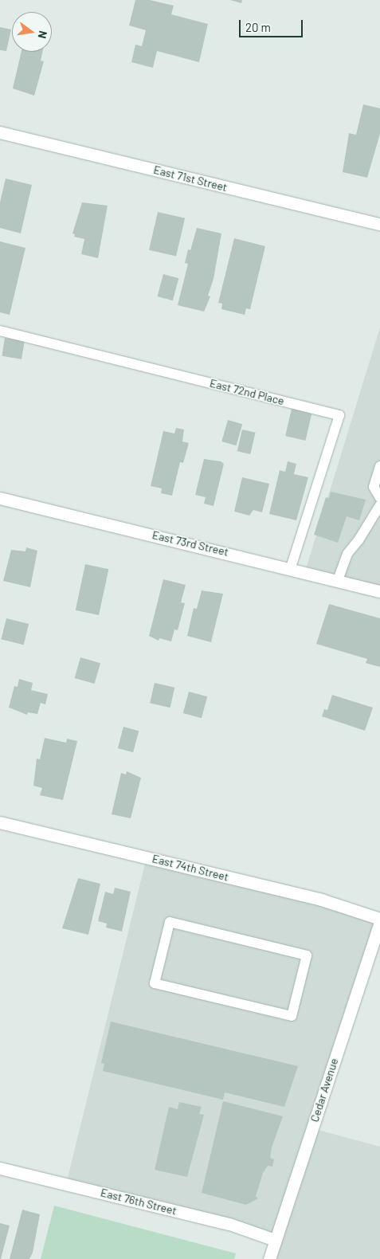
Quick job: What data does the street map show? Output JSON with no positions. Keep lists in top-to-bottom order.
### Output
{
  "streets": {
    "street": [
      "East 71st Street",
      "East 73rd Street",
      "East 74th Street",
      "Cedar Avenue",
      "East 76th Street"
    ],
    "lane": ["East 72nd Place"]
  },
  "crossings": [
    ["East 72nd Place", "East 73rd Street"],
    ["East 74th Street", "Cedar Avenue"],
    ["Cedar Avenue", "East 76th Street"]
  ],
  "scale_bar": "20 m",
  "north": "right"
}
